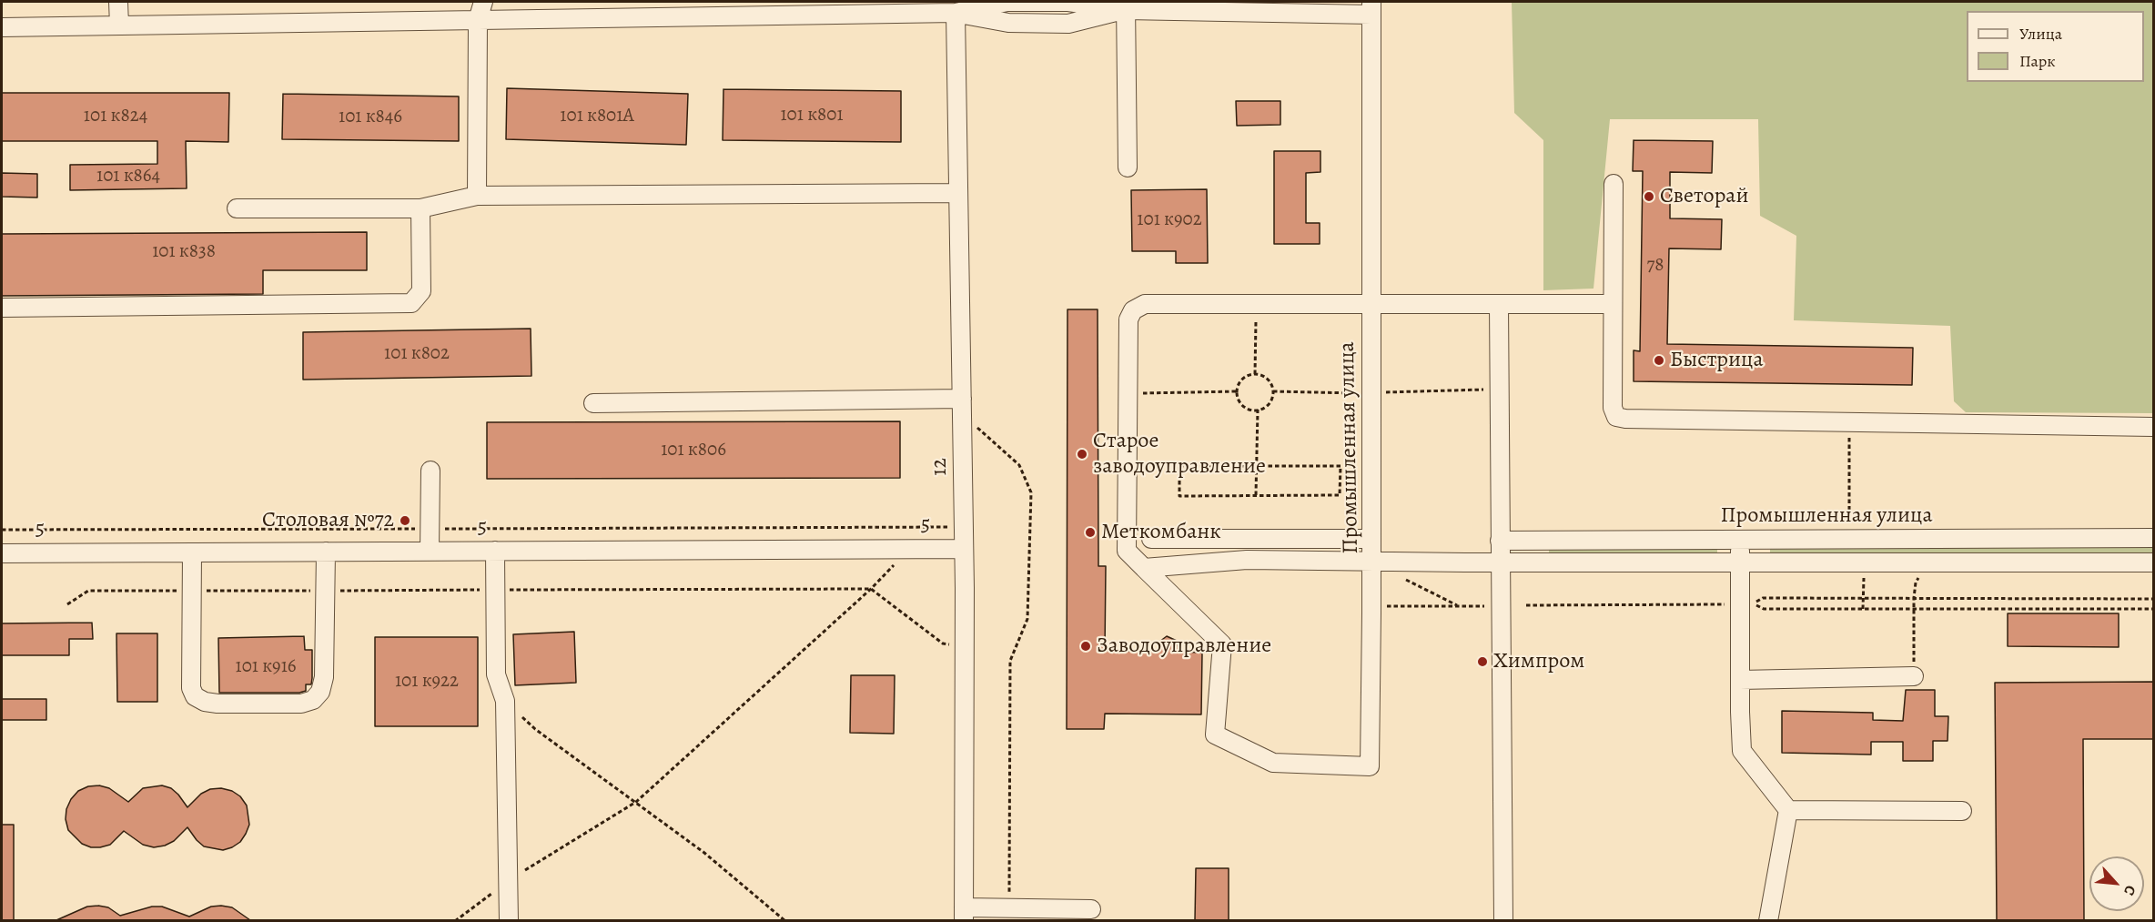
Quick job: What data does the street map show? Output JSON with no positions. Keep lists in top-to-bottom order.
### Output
{
  "streets": {
    "street": ["Промышленная улица", "12", "5"]
  },
  "crossings": [
    ["12", "5"]
  ],
  "places": [
    "Светорай",
    "Быстрица",
    "Старое заводоуправление",
    "Столовая №72",
    "Меткомбанк",
    "Заводоуправление",
    "Химпром"
  ],
  "house_numbers": [
    "101 к801",
    "101 к824",
    "101 к801А",
    "101 к846",
    "101 к864",
    "101 к902",
    "101 к838",
    "78",
    "101 к802",
    "101 к806",
    "101 к916",
    "101 к922"
  ],
  "legend": ["Улица", "Парк"],
  "north": "bottom right"
}
